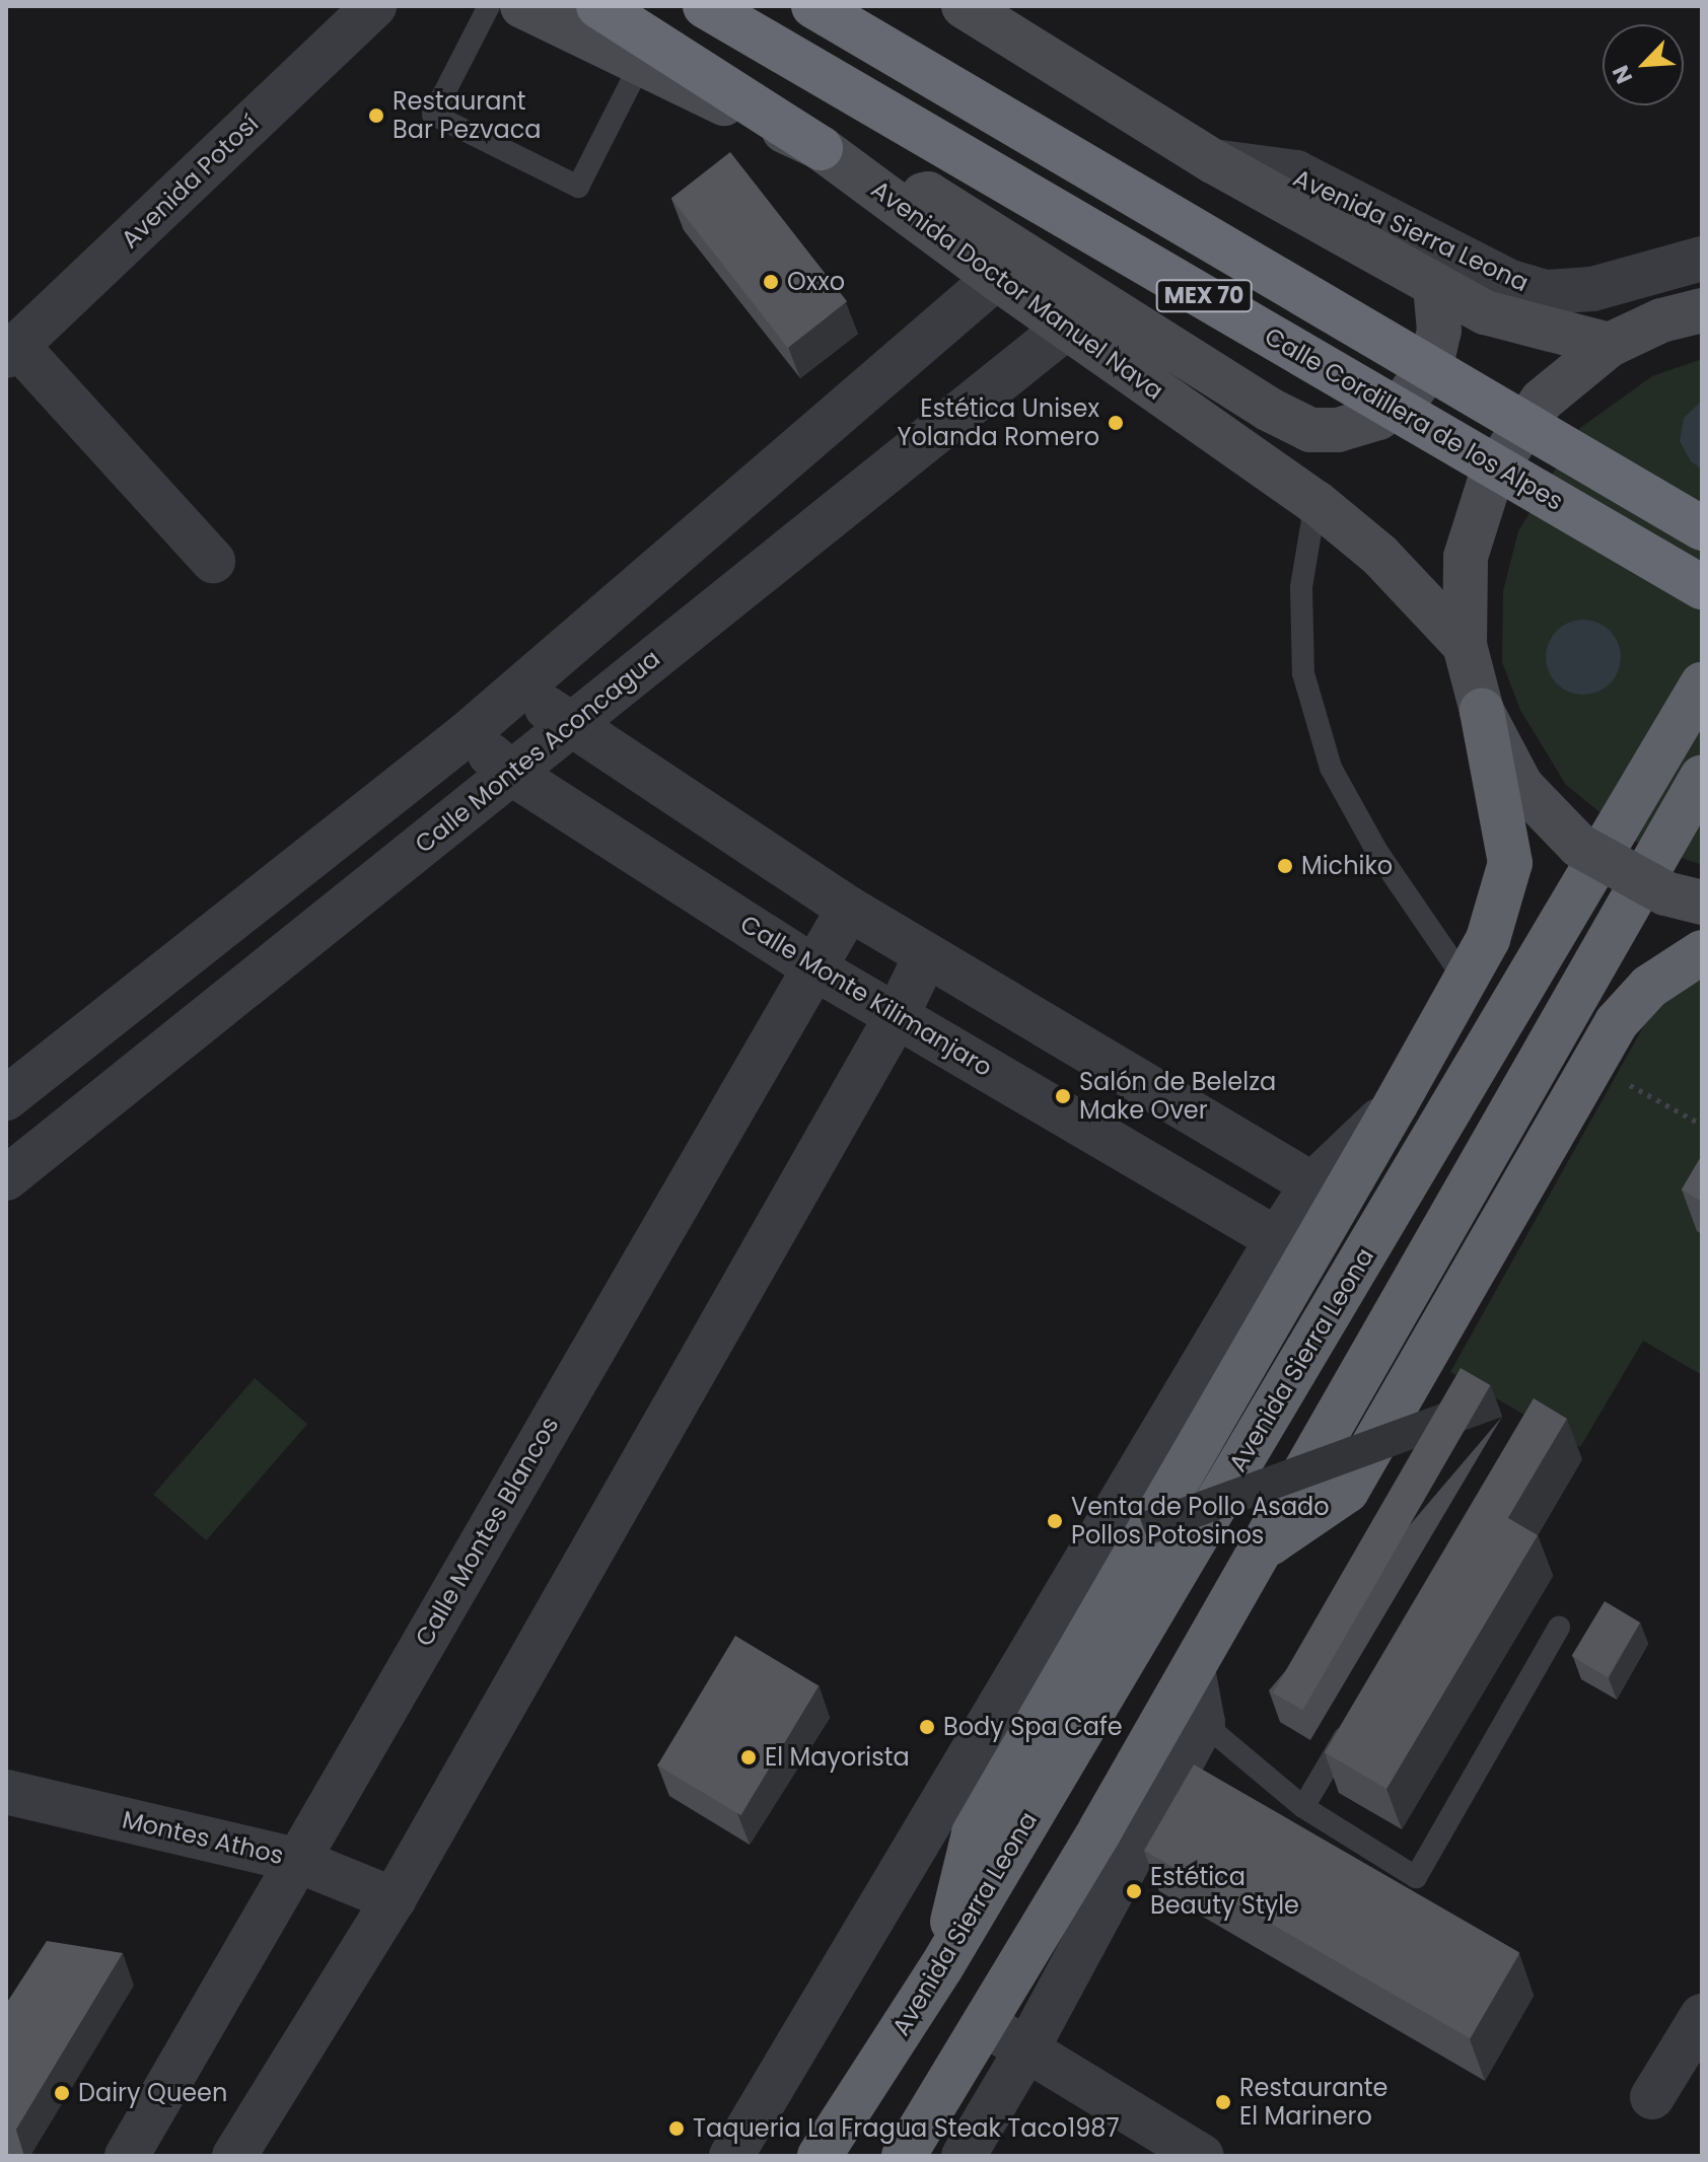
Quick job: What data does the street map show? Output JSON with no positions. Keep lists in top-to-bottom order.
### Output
{
  "streets": {
    "highway": ["Avenida Sierra Leona", "MEX 70", "Calle Cordillera de los Alpes"],
    "main road": ["Avenida Doctor Manuel Nava"],
    "street": [
      "Avenida Potosí",
      "Calle Montes Aconcagua",
      "Calle Monte Kilimanjaro",
      "Calle Montes Blancos",
      "Montes Athos"
    ]
  },
  "crossings": [
    ["Avenida Doctor Manuel Nava", "Calle Montes Aconcagua"],
    ["Calle Montes Aconcagua", "Calle Monte Kilimanjaro"],
    ["Calle Monte Kilimanjaro", "Calle Montes Blancos"],
    ["Calle Montes Blancos", "Montes Athos"]
  ],
  "places": [
    "Restaurant Bar Pezvaca",
    "Oxxo",
    "Estética Unisex Yolanda Romero",
    "Michiko",
    "Salón de Belelza Make Over",
    "Venta de Pollo Asado Pollos Potosinos",
    "Body Spa Cafe",
    "El Mayorista",
    "Estética Beauty Style",
    "Dairy Queen",
    "Restaurante El Marinero",
    "Taqueria La Fragua Steak Taco1987"
  ],
  "north": "bottom left"
}
